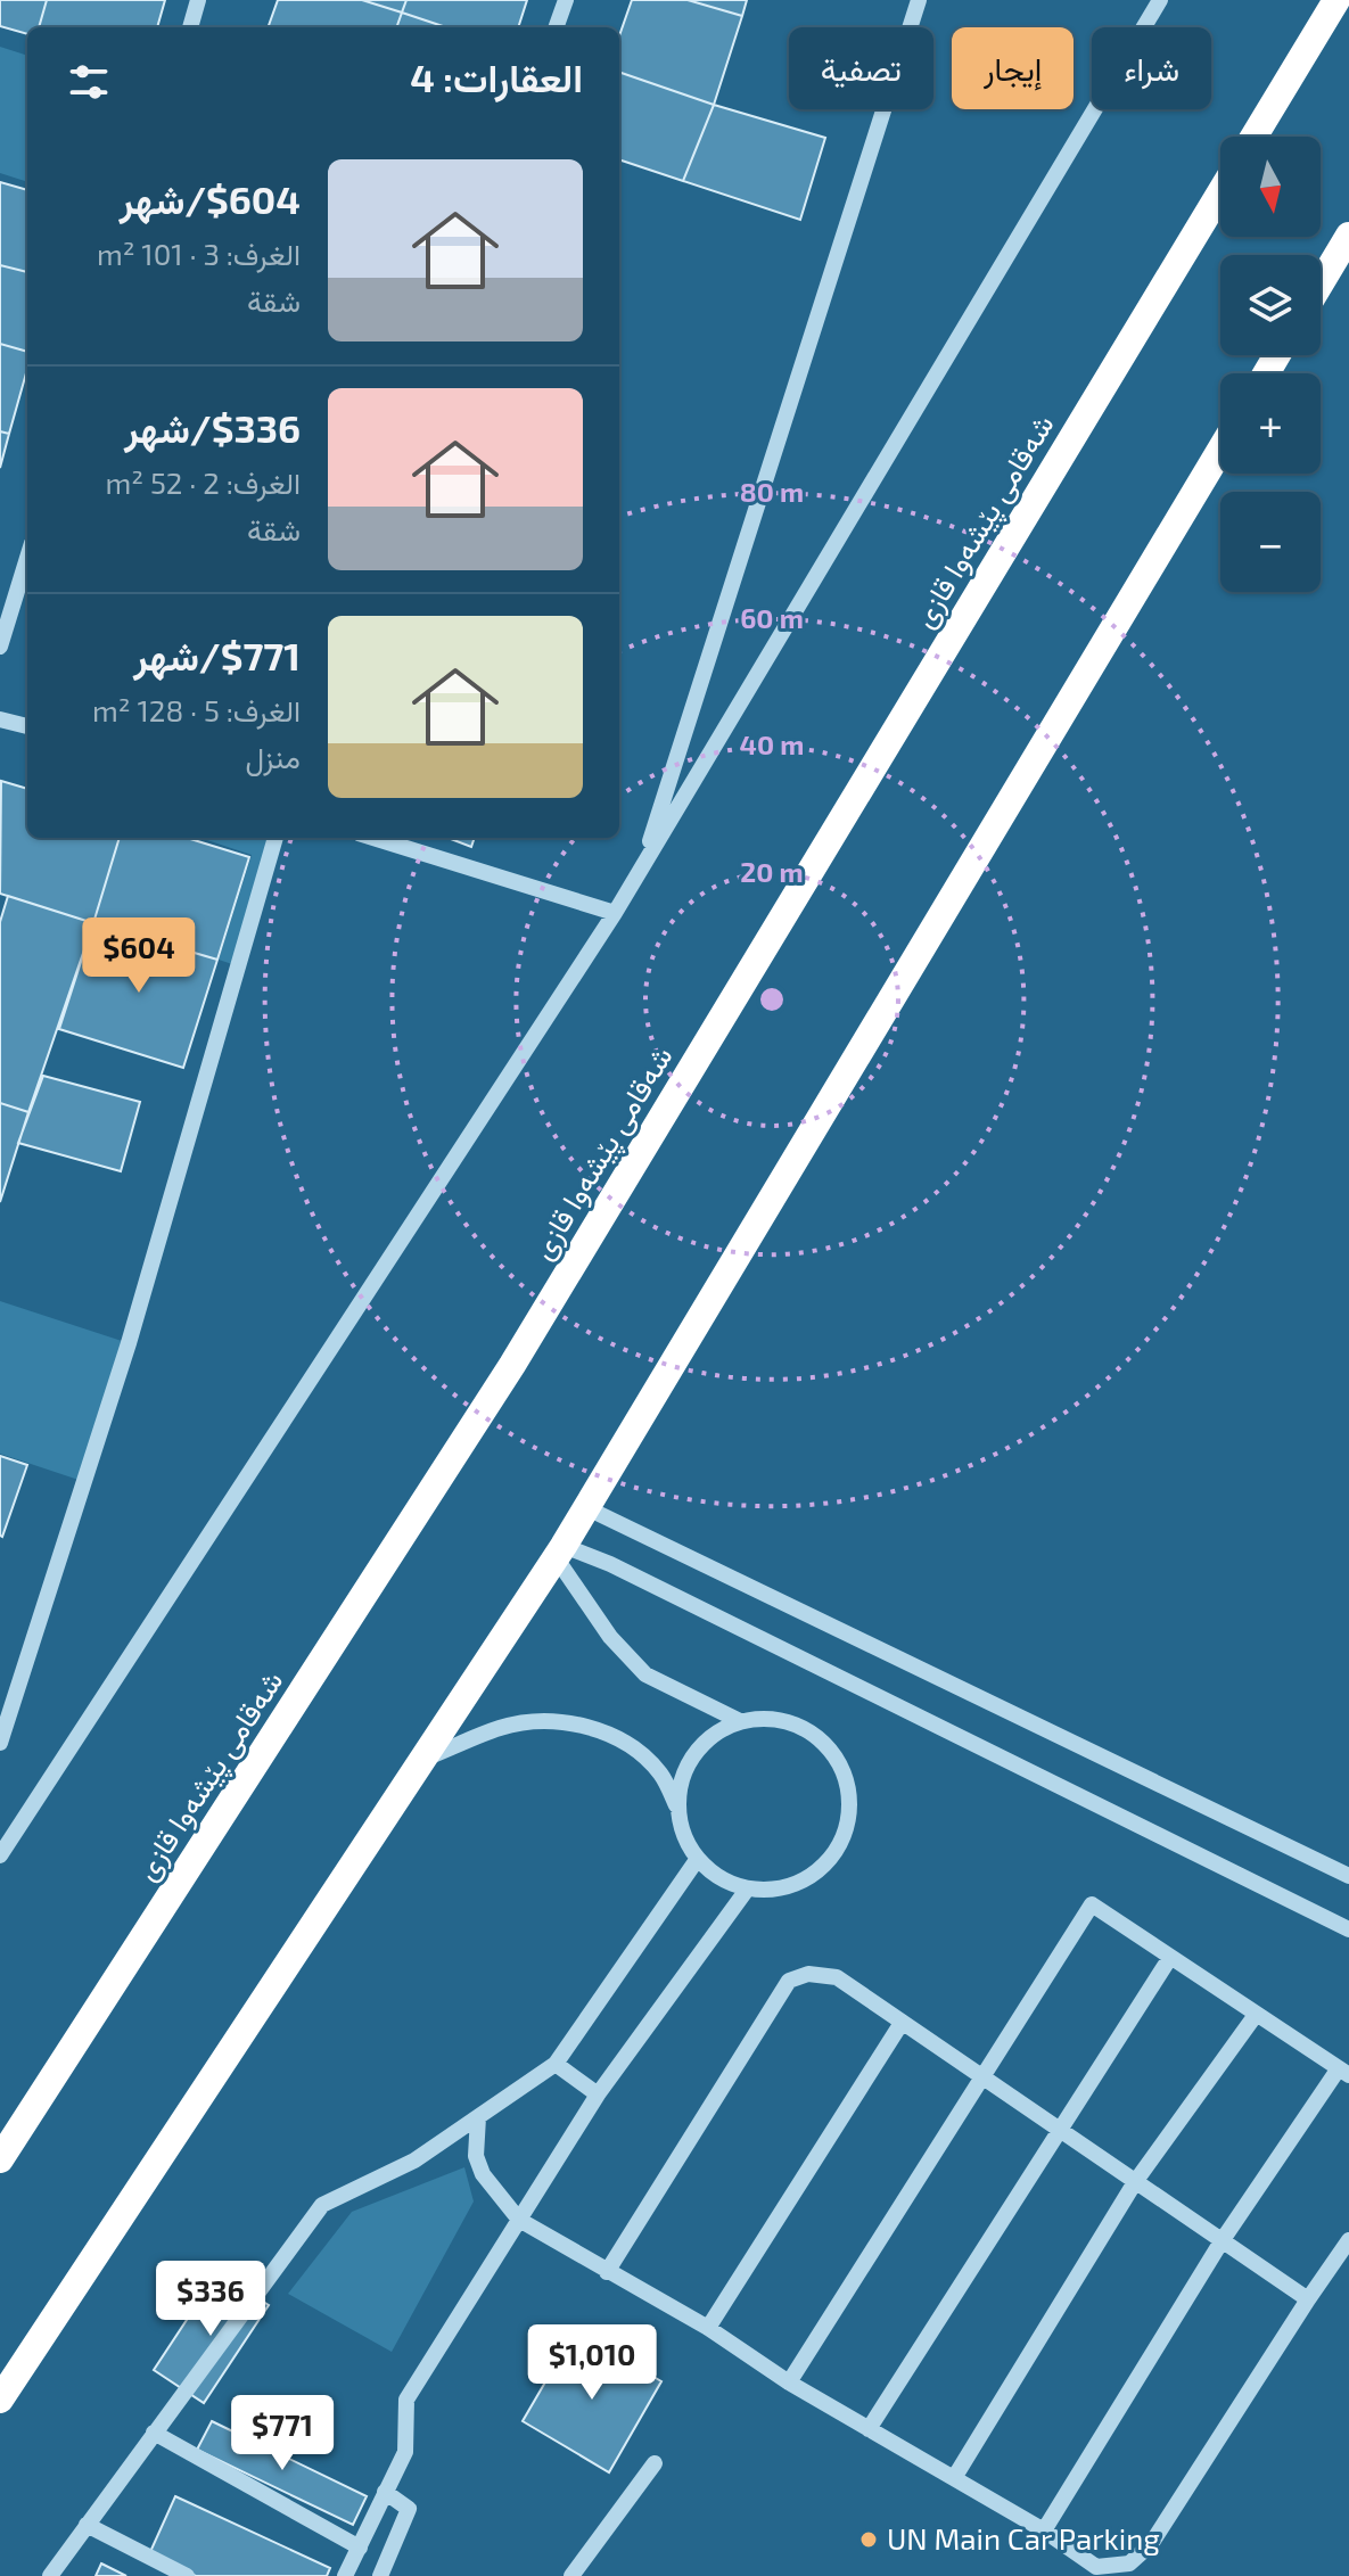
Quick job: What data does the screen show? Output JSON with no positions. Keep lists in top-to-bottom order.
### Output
{
  "streets": {
    "highway": ["شەقامی پێشەوا قازی"]
  },
  "places": ["UN Main Car Parking"],
  "north": "bottom",
  "page": {
    "chip": ["شراء", "إيجار", "تصفية"],
    "heading": "العقارات: 4",
    "map_buttons": ["+", "−"],
    "list": [
      {
        "name": "$604/شهر",
        "note": "الغرف: 3 · 101 m² · شقة"
      },
      {
        "name": "$336/شهر",
        "note": "الغرف: 2 · 52 m² · شقة"
      },
      {
        "name": "$771/شهر",
        "note": "الغرف: 5 · 128 m² · منزل"
      }
    ],
    "price": [
      "$604",
      "$336",
      "$1,010",
      "$771"
    ]
  },
  "rings": [
    "80 m",
    "60 m",
    "40 m",
    "20 m"
  ]
}
